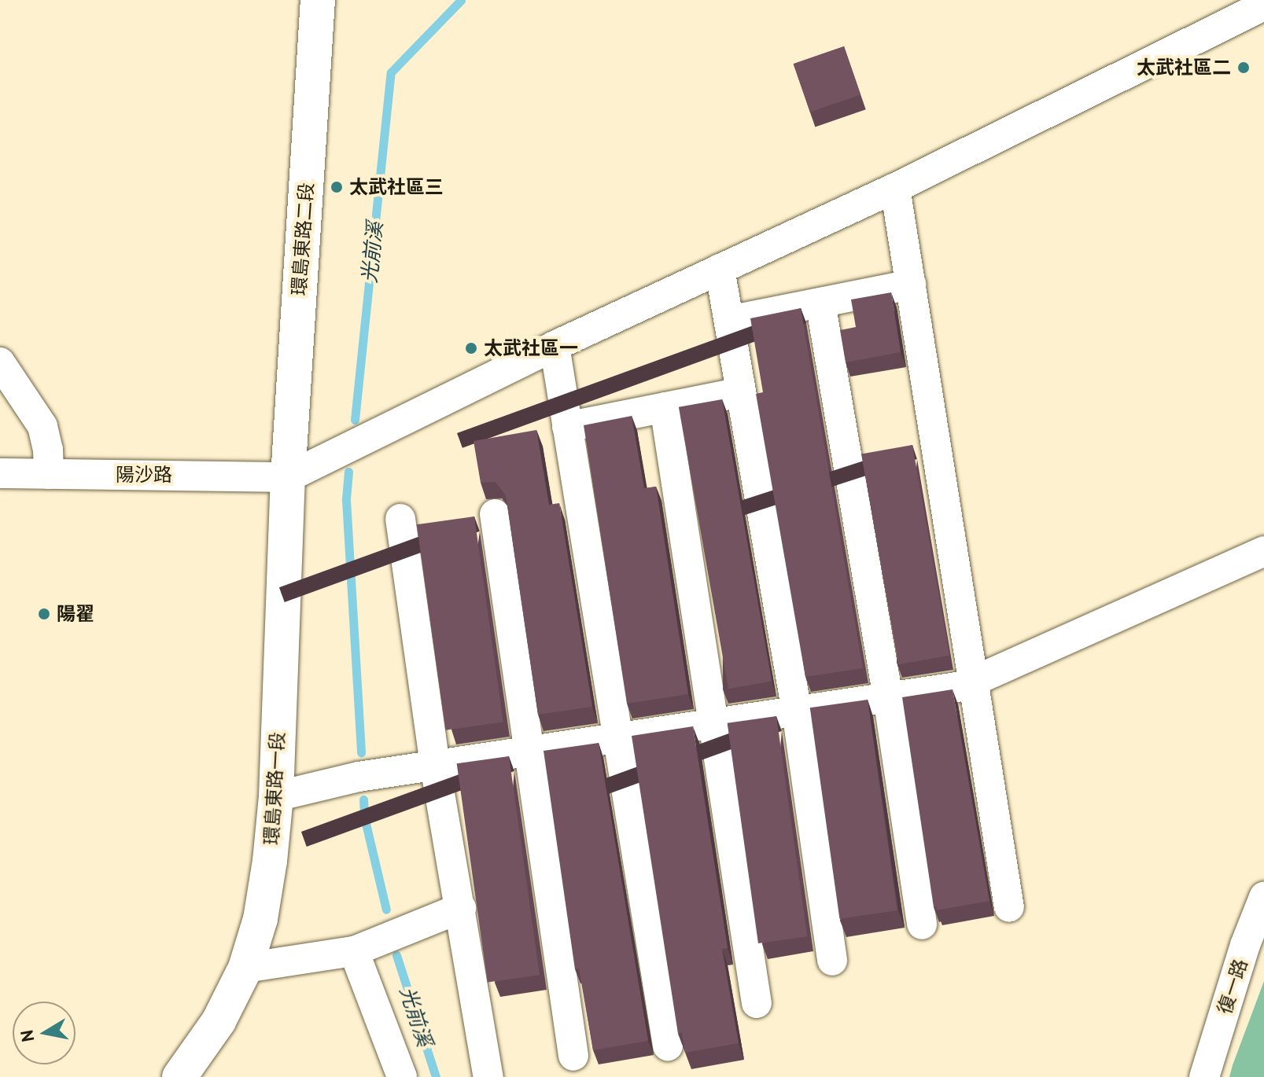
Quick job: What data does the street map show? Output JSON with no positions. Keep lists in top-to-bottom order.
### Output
{
  "streets": {
    "main road": ["環島東路二段", "環島東路一段"],
    "street": ["陽沙路", "復一路"]
  },
  "crossings": [
    ["環島東路二段", "陽沙路"],
    ["環島東路二段", "環島東路一段"],
    ["陽沙路", "環島東路一段"]
  ],
  "water": ["光前溪"],
  "places": [
    "太武社區二",
    "太武社區三",
    "太武社區一",
    "陽翟"
  ],
  "north": "left"
}
